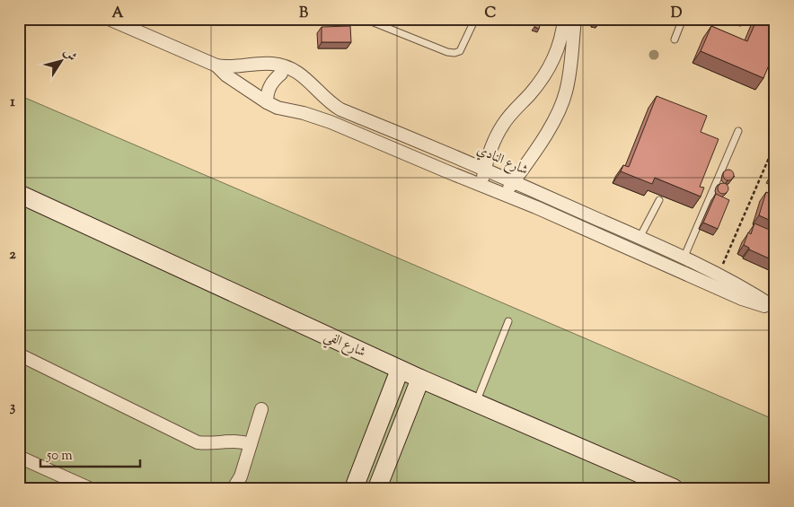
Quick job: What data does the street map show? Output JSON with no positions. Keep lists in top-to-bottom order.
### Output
{
  "streets": {
    "street": ["شارع النادي", "شارع الفي"]
  },
  "scale_bar": "50 m",
  "north": "top right",
  "grid": {
    "columns": [
      "A",
      "B",
      "C",
      "D"
    ],
    "rows": ["1", "2", "3"]
  }
}
